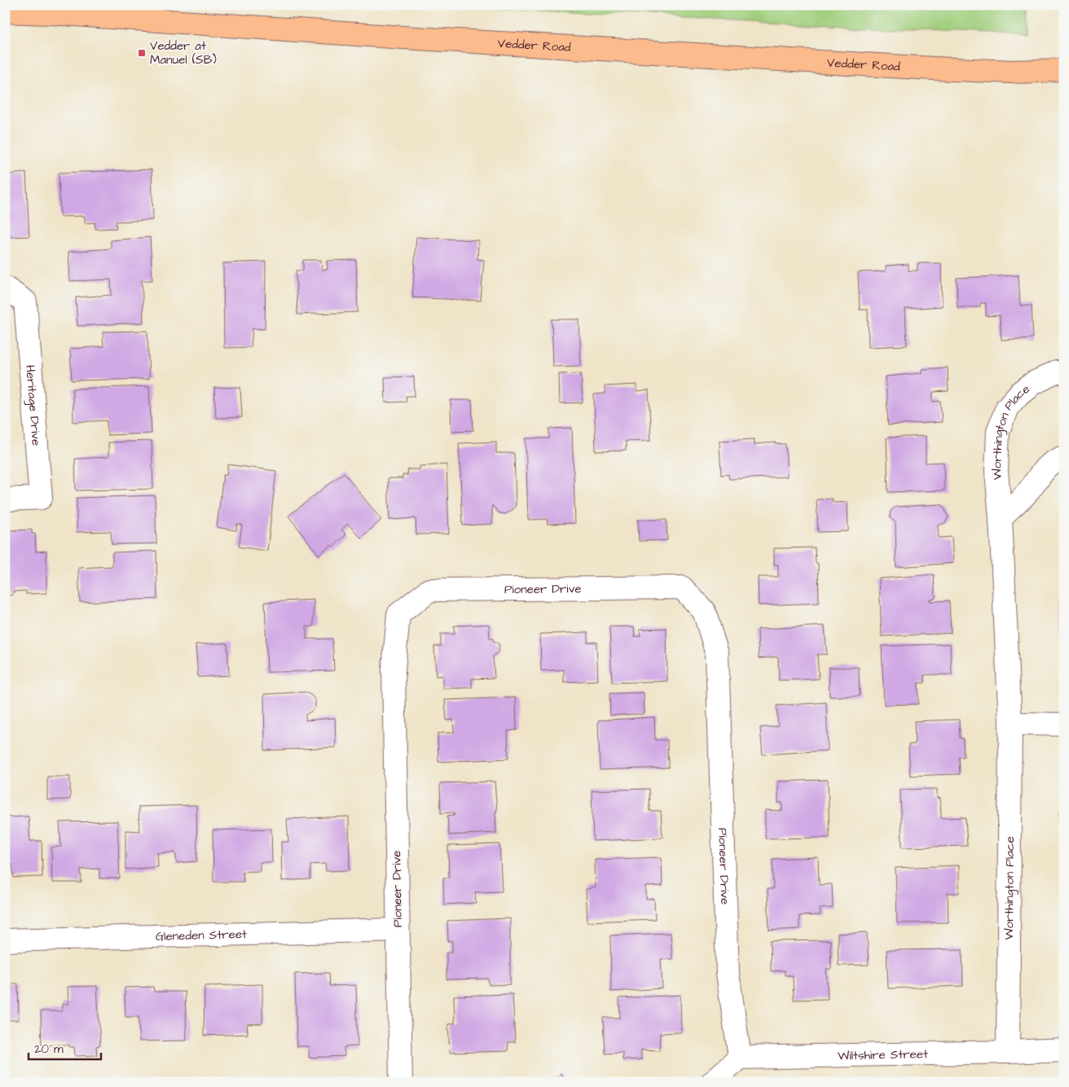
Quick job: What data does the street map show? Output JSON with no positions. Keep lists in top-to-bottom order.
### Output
{
  "streets": {
    "main road": ["Vedder Road"],
    "street": [
      "Heritage Drive",
      "Worthington Place",
      "Pioneer Drive",
      "Gleneden Street",
      "Wiltshire Street"
    ]
  },
  "crossings": [
    ["Worthington Place", "Wiltshire Street"],
    ["Pioneer Drive", "Gleneden Street"],
    ["Pioneer Drive", "Wiltshire Street"]
  ],
  "places": {
    "transit": ["Vedder at Manuel (SB)"]
  },
  "scale_bar": "20 m"
}
